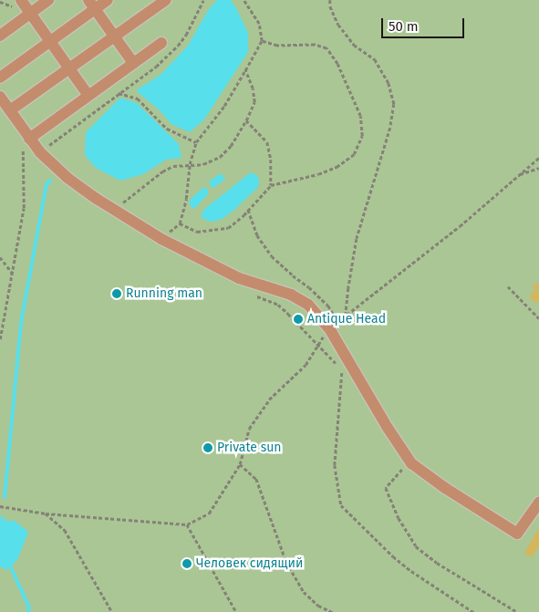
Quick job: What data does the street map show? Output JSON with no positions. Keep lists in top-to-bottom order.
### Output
{
  "places": [
    "Running man",
    "Antique Head",
    "Private sun",
    "Человек сидящий"
  ],
  "scale_bar": "50 m"
}
